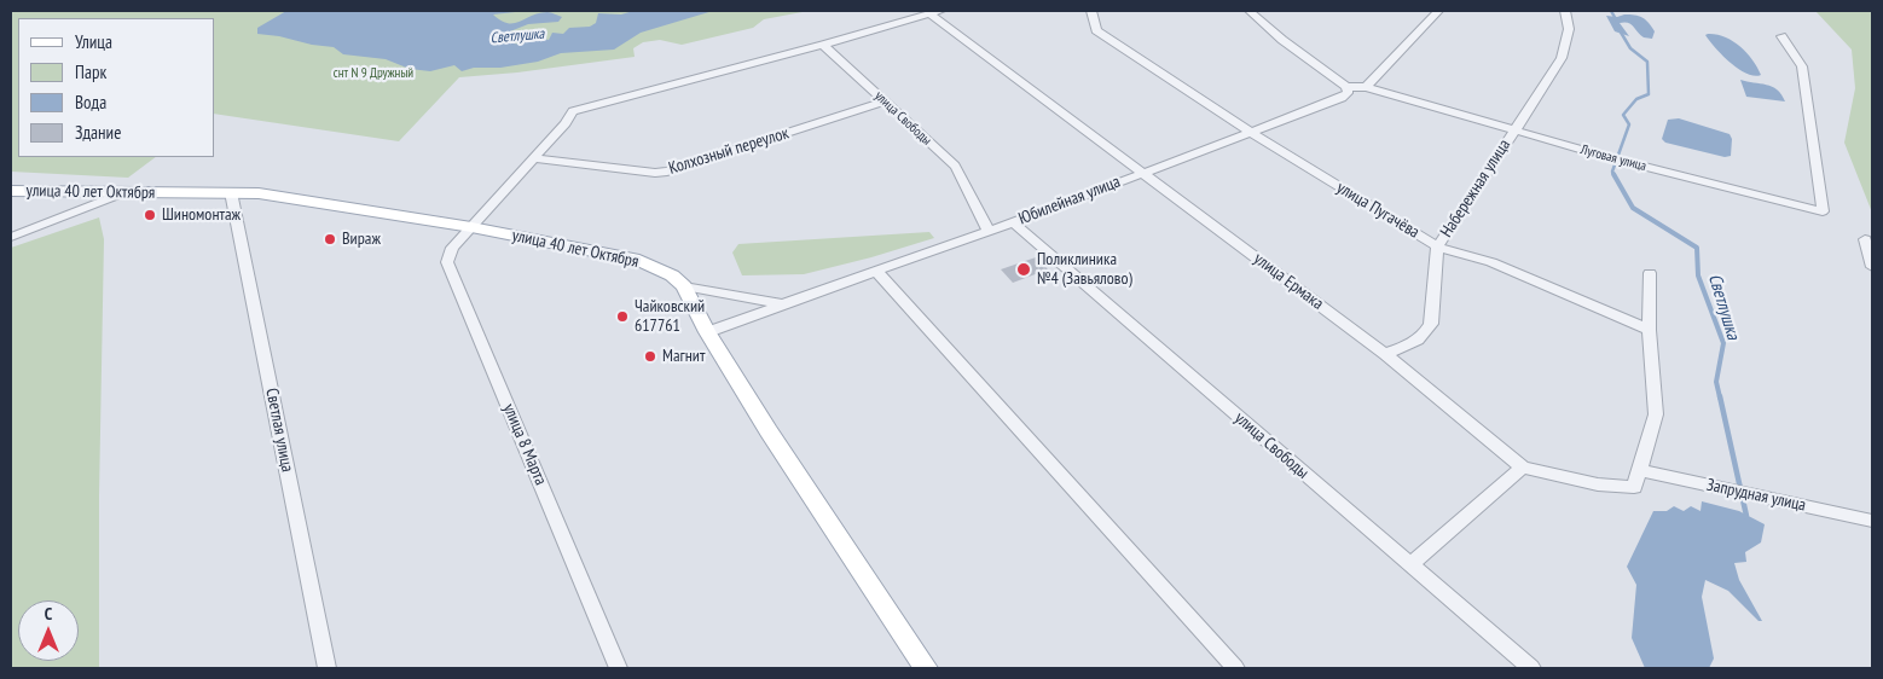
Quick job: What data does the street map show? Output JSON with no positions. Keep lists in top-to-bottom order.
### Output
{
  "streets": {
    "main road": ["улица 40 лет Октября"],
    "street": [
      "улица Свободы",
      "Колхозный переулок",
      "Луговая улица",
      "Набережная улица",
      "Юбилейная улица",
      "улица Пугачёва",
      "улица Ермака",
      "Светлая улица",
      "улица 8 Марта",
      "Запрудная улица"
    ]
  },
  "crossings": [
    ["улица Свободы", "Колхозный переулок"],
    ["улица Свободы", "Юбилейная улица"],
    ["Луговая улица", "Набережная улица"],
    ["Луговая улица", "Юбилейная улица"],
    ["Набережная улица", "улица Пугачёва"],
    ["Набережная улица", "улица Ермака"],
    ["улица 40 лет Октября", "Юбилейная улица"],
    ["улица 40 лет Октября", "Светлая улица"],
    ["улица 40 лет Октября", "улица 8 Марта"],
    ["Юбилейная улица", "улица Пугачёва"],
    ["Юбилейная улица", "улица Ермака"]
  ],
  "water": ["Светлушка"],
  "parks": ["снт N 9 Дружный"],
  "places": [
    "Шиномонтаж",
    "Вираж",
    "Поликлиника №4 (Завьялово)",
    "Чайковский 617761",
    "Магнит"
  ],
  "legend": [
    "Улица",
    "Парк",
    "Вода",
    "Здание"
  ],
  "north": "top"
}
